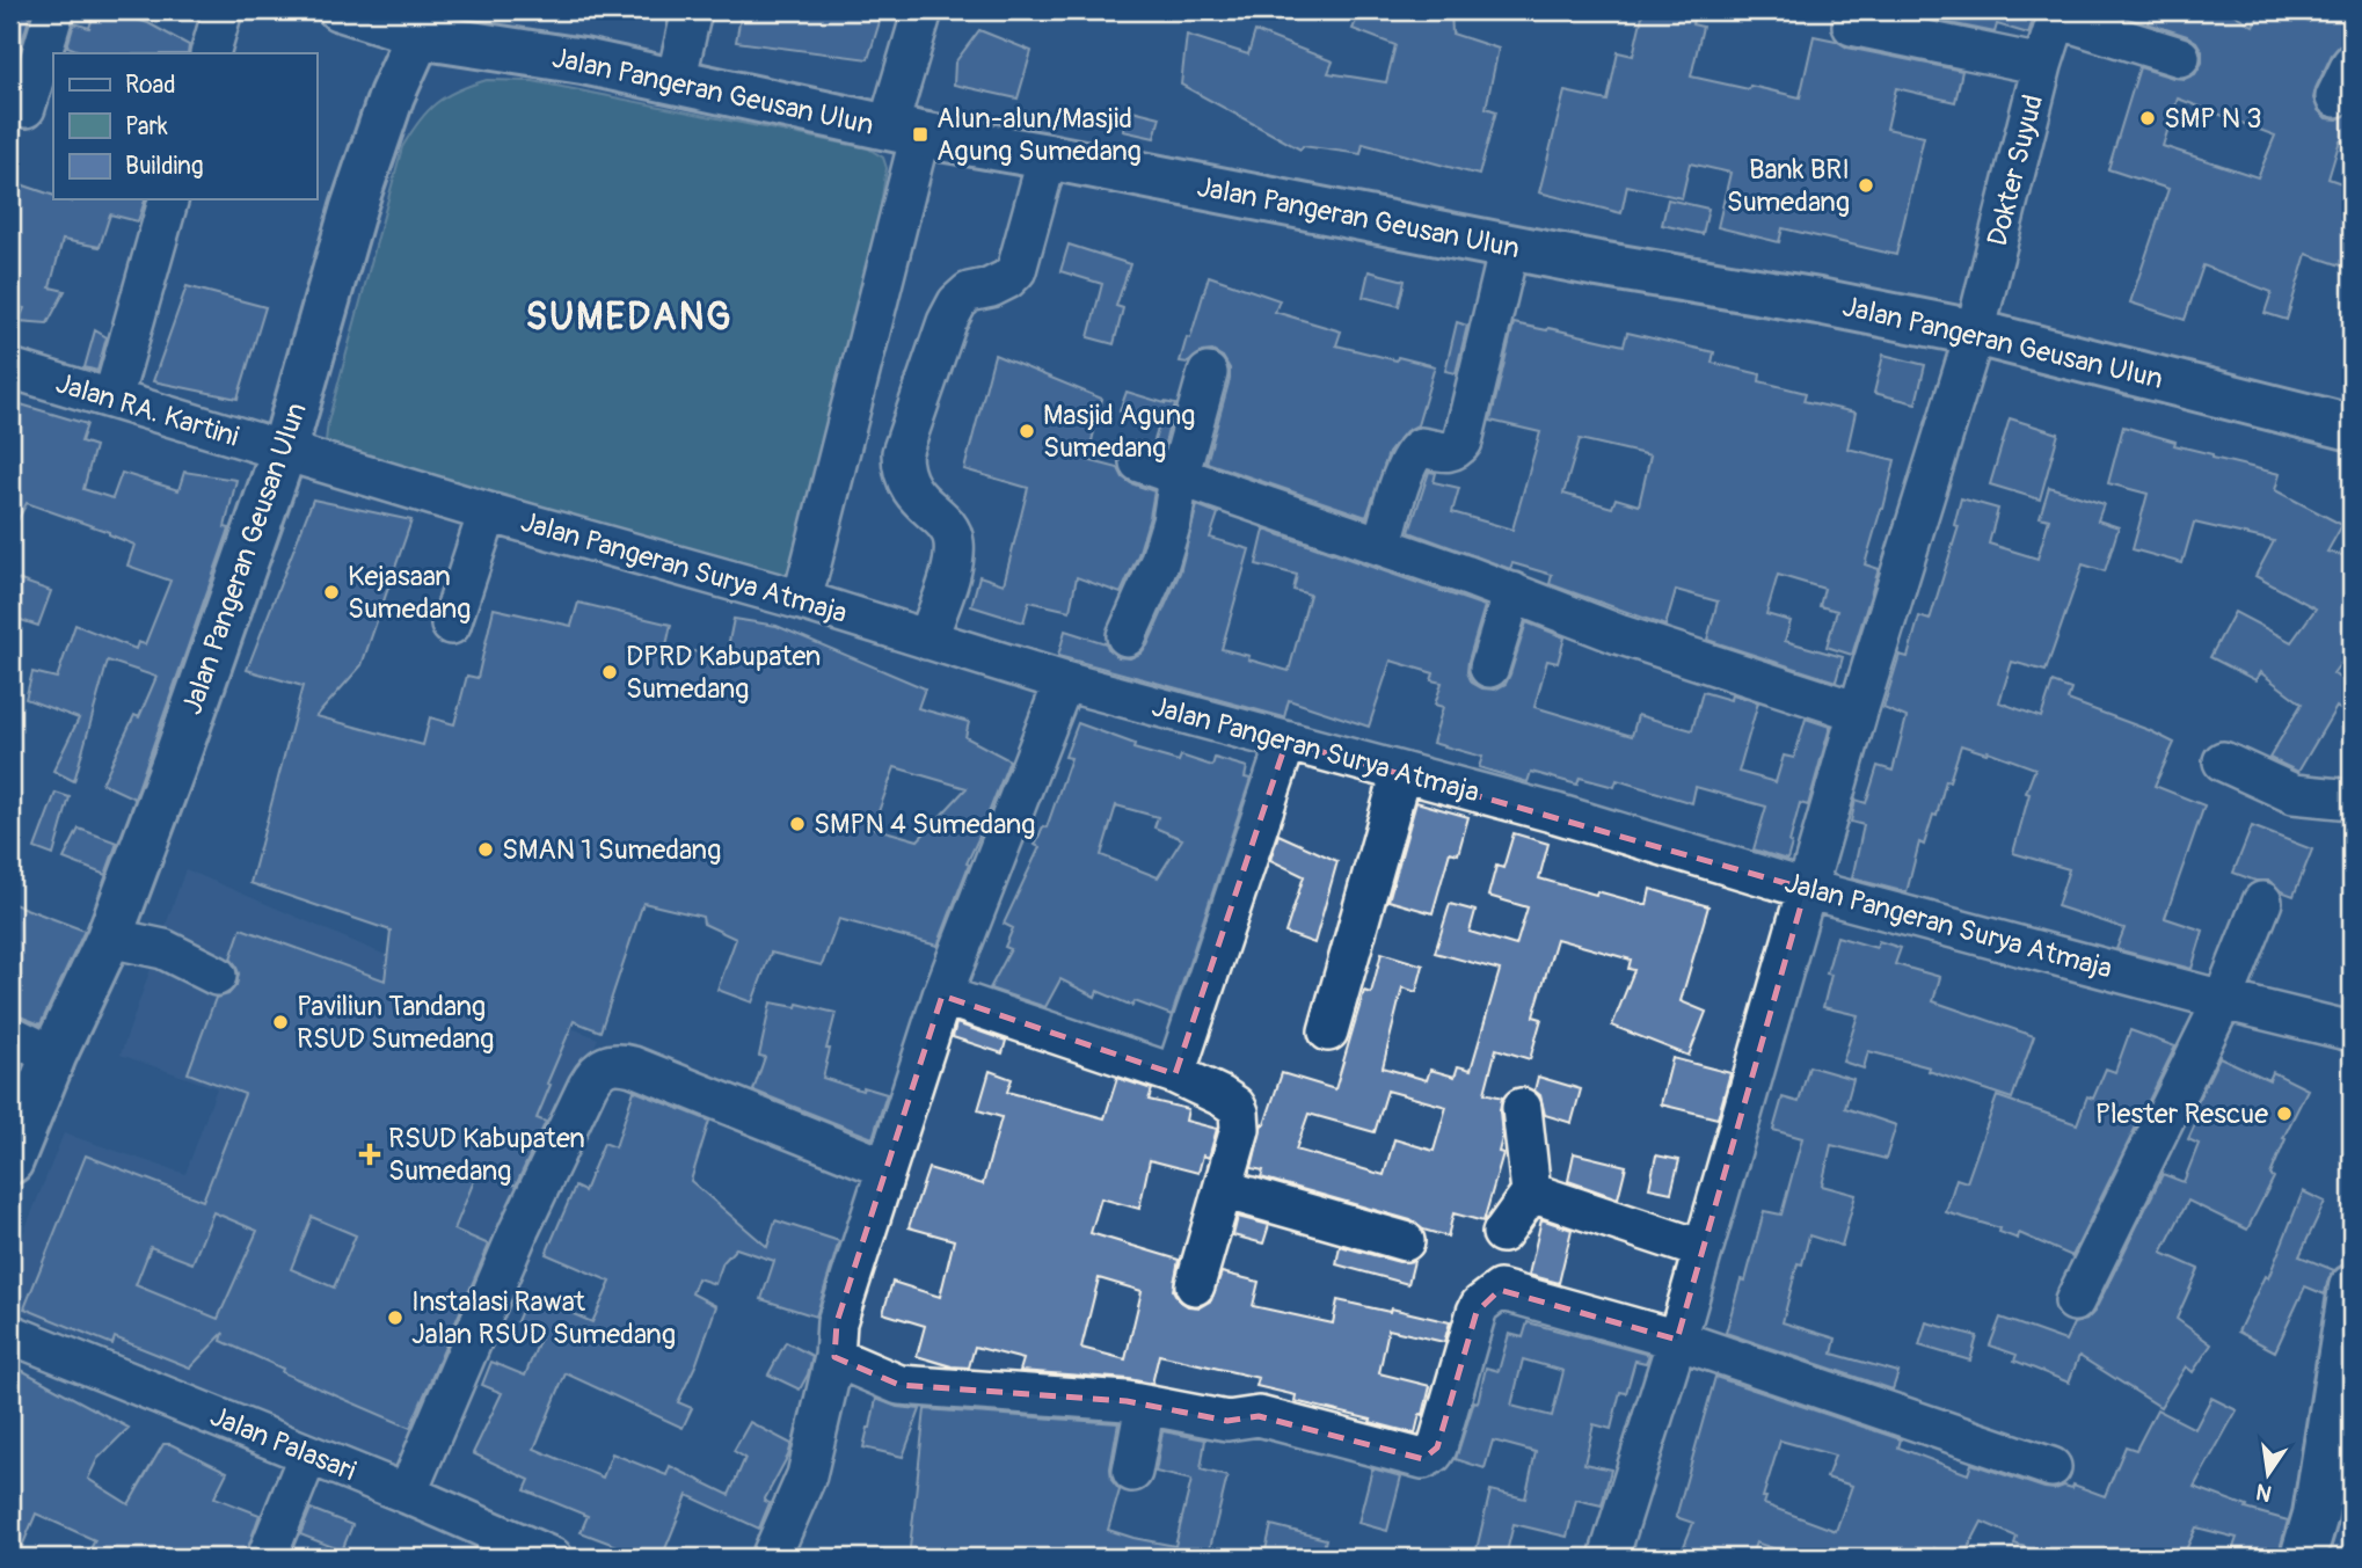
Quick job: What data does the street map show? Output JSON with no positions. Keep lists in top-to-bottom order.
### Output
{
  "streets": {
    "main road": ["Jalan Pangeran Geusan Ulun"],
    "street": [
      "Dokter Suyud",
      "Jalan RA. Kartini",
      "Jalan Pangeran Surya Atmaja",
      "Jalan Palasari"
    ]
  },
  "crossings": [
    ["Jalan Pangeran Geusan Ulun", "Dokter Suyud"],
    ["Jalan Pangeran Geusan Ulun", "Jalan RA. Kartini"],
    ["Jalan Pangeran Geusan Ulun", "Jalan Pangeran Surya Atmaja"],
    ["Dokter Suyud", "Jalan Pangeran Surya Atmaja"],
    ["Jalan RA. Kartini", "Jalan Pangeran Surya Atmaja"]
  ],
  "districts": ["SUMEDANG"],
  "places": {
    "other": [
      "SMP N 3",
      "Bank BRI Sumedang",
      "Masjid Agung Sumedang",
      "Kejasaan Sumedang",
      "DPRD Kabupaten Sumedang",
      "SMPN 4 Sumedang",
      "SMAN 1 Sumedang",
      "Paviliun Tandang RSUD Sumedang",
      "Plester Rescue",
      "Instalasi Rawat Jalan RSUD Sumedang"
    ],
    "transit": ["Alun-alun/Masjid Agung Sumedang"],
    "health": ["RSUD Kabupaten Sumedang"]
  },
  "legend": ["Road", "Park", "Building"],
  "north": "bottom"
}
